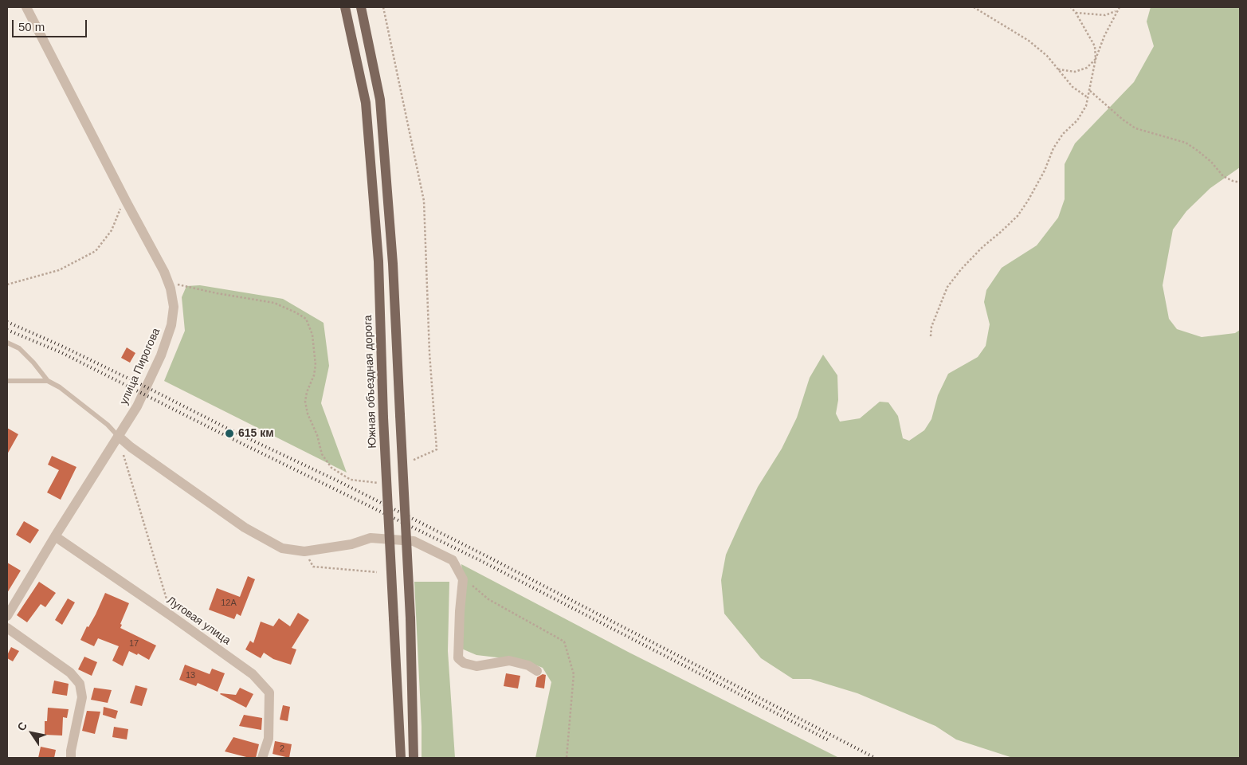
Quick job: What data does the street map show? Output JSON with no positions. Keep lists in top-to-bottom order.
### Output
{
  "streets": {
    "main road": ["Южная объездная дорога"],
    "street": ["улица Пирогова", "Луговая улица"]
  },
  "crossings": [
    ["улица Пирогова", "Луговая улица"]
  ],
  "places": ["615 км"],
  "house_numbers": [
    "12А",
    "17",
    "13",
    "2"
  ],
  "scale_bar": "50 m",
  "north": "top left"
}
